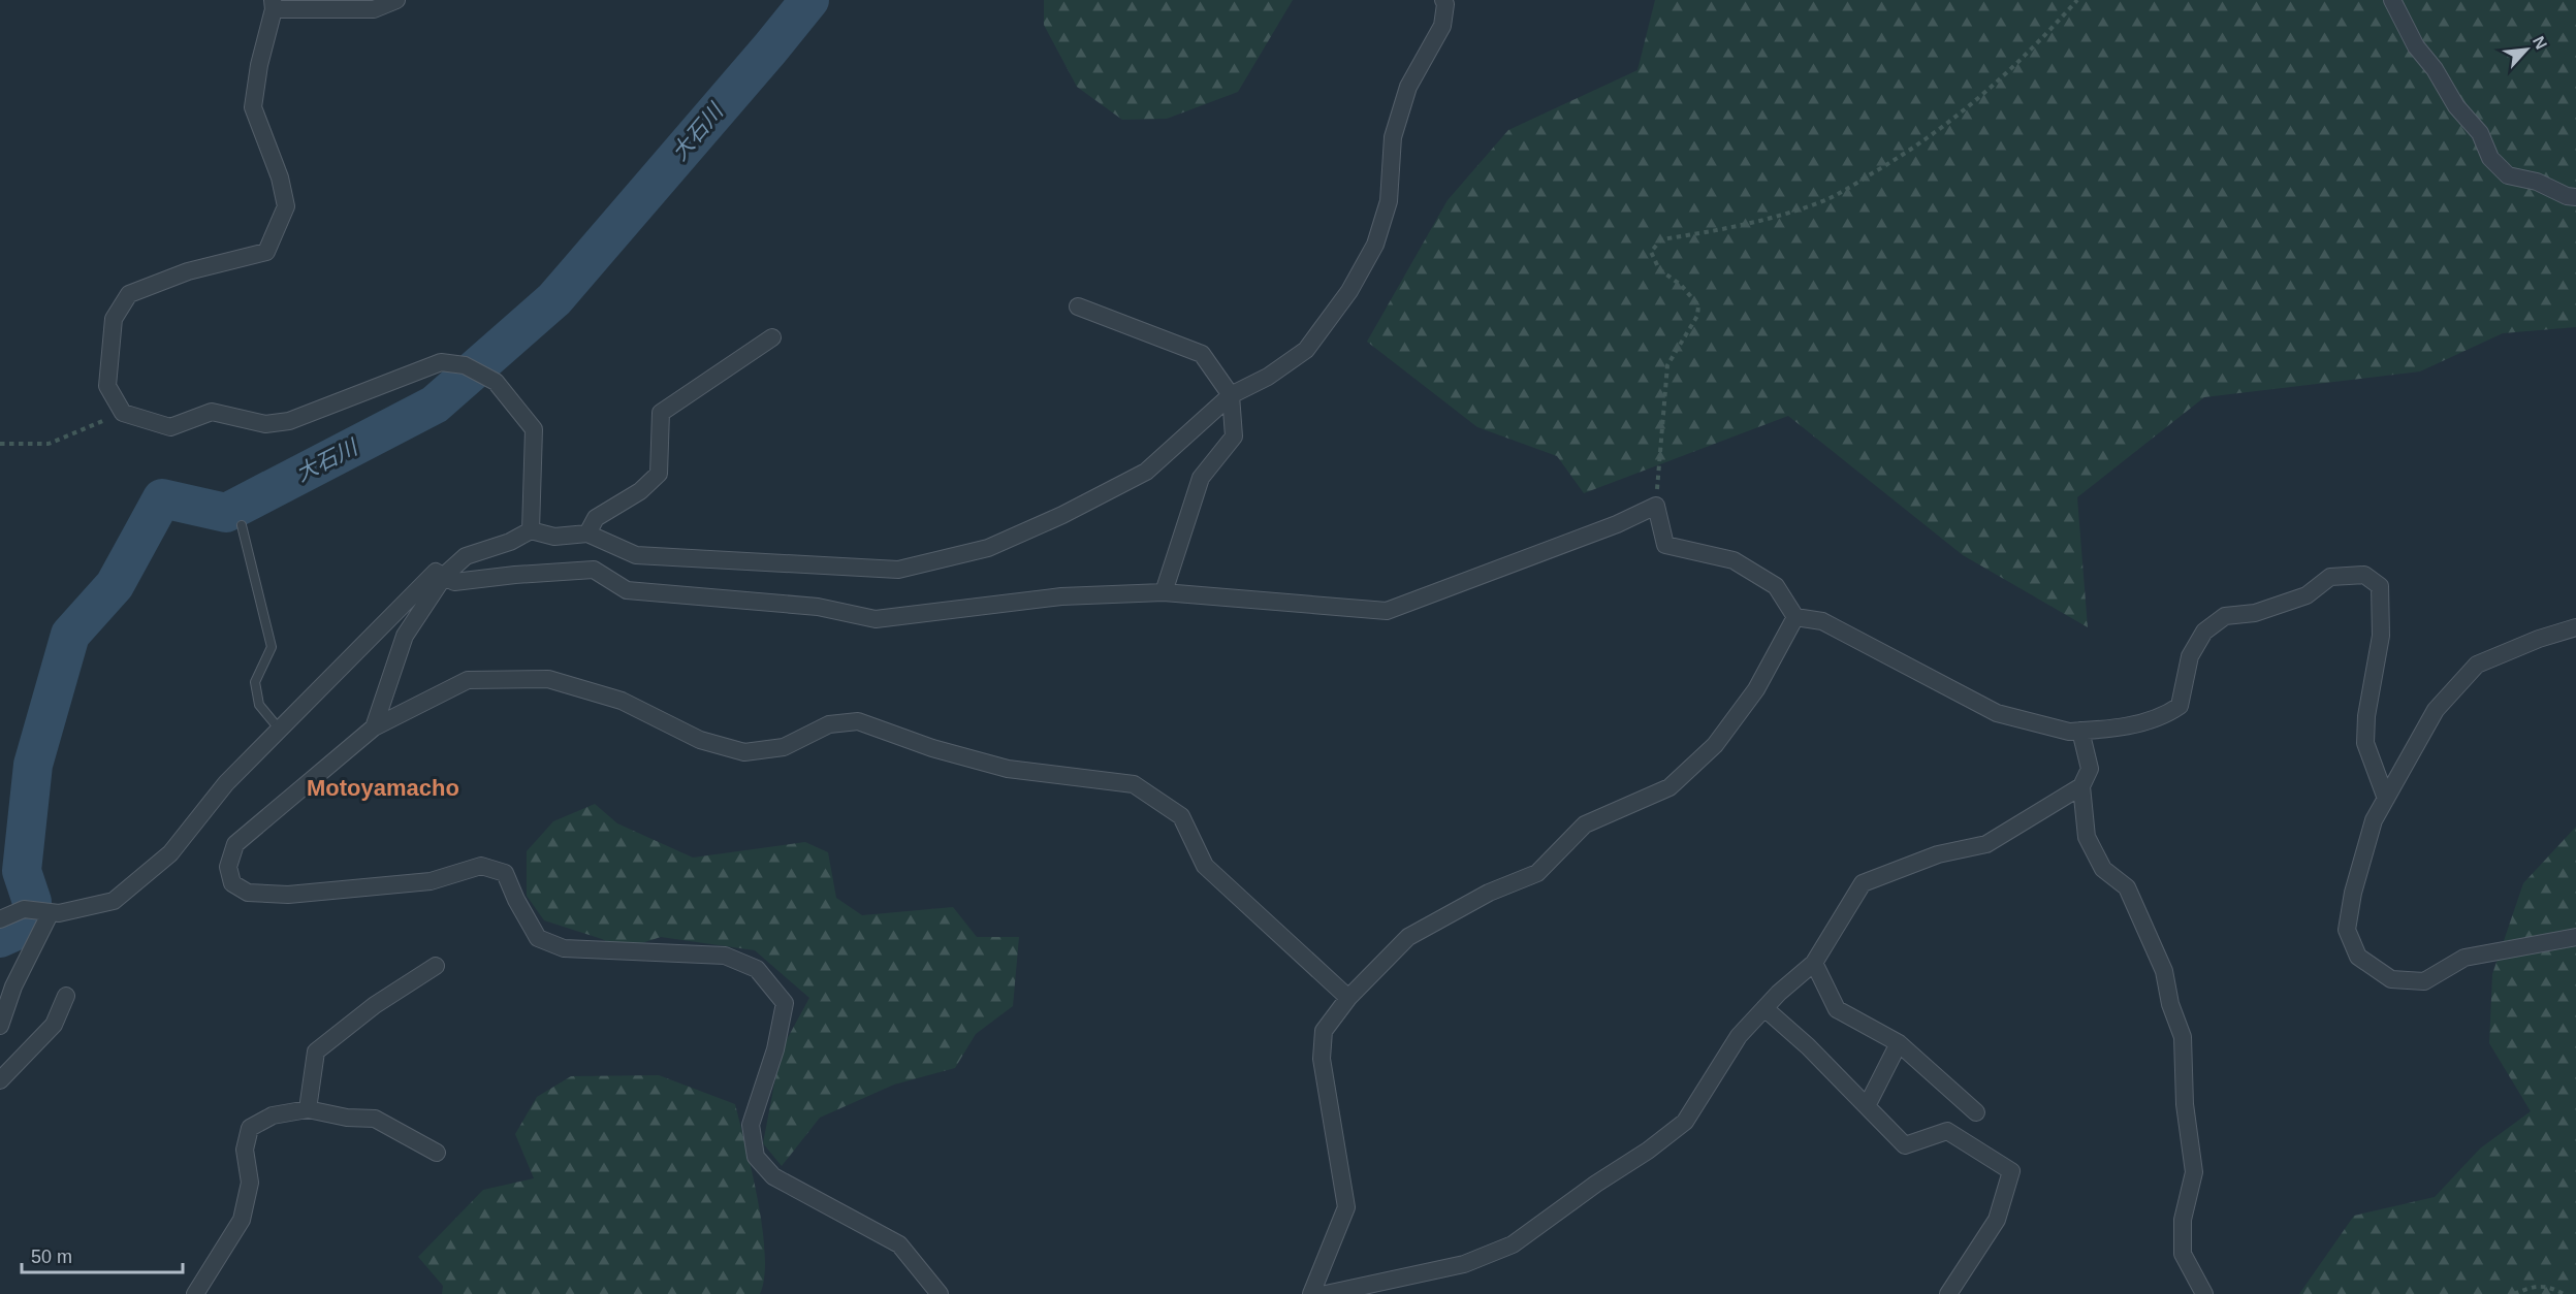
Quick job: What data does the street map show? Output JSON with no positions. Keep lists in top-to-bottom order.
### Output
{
  "districts": ["Motoyamacho"],
  "water": ["大石川"],
  "scale_bar": "50 m",
  "north": "top right"
}
